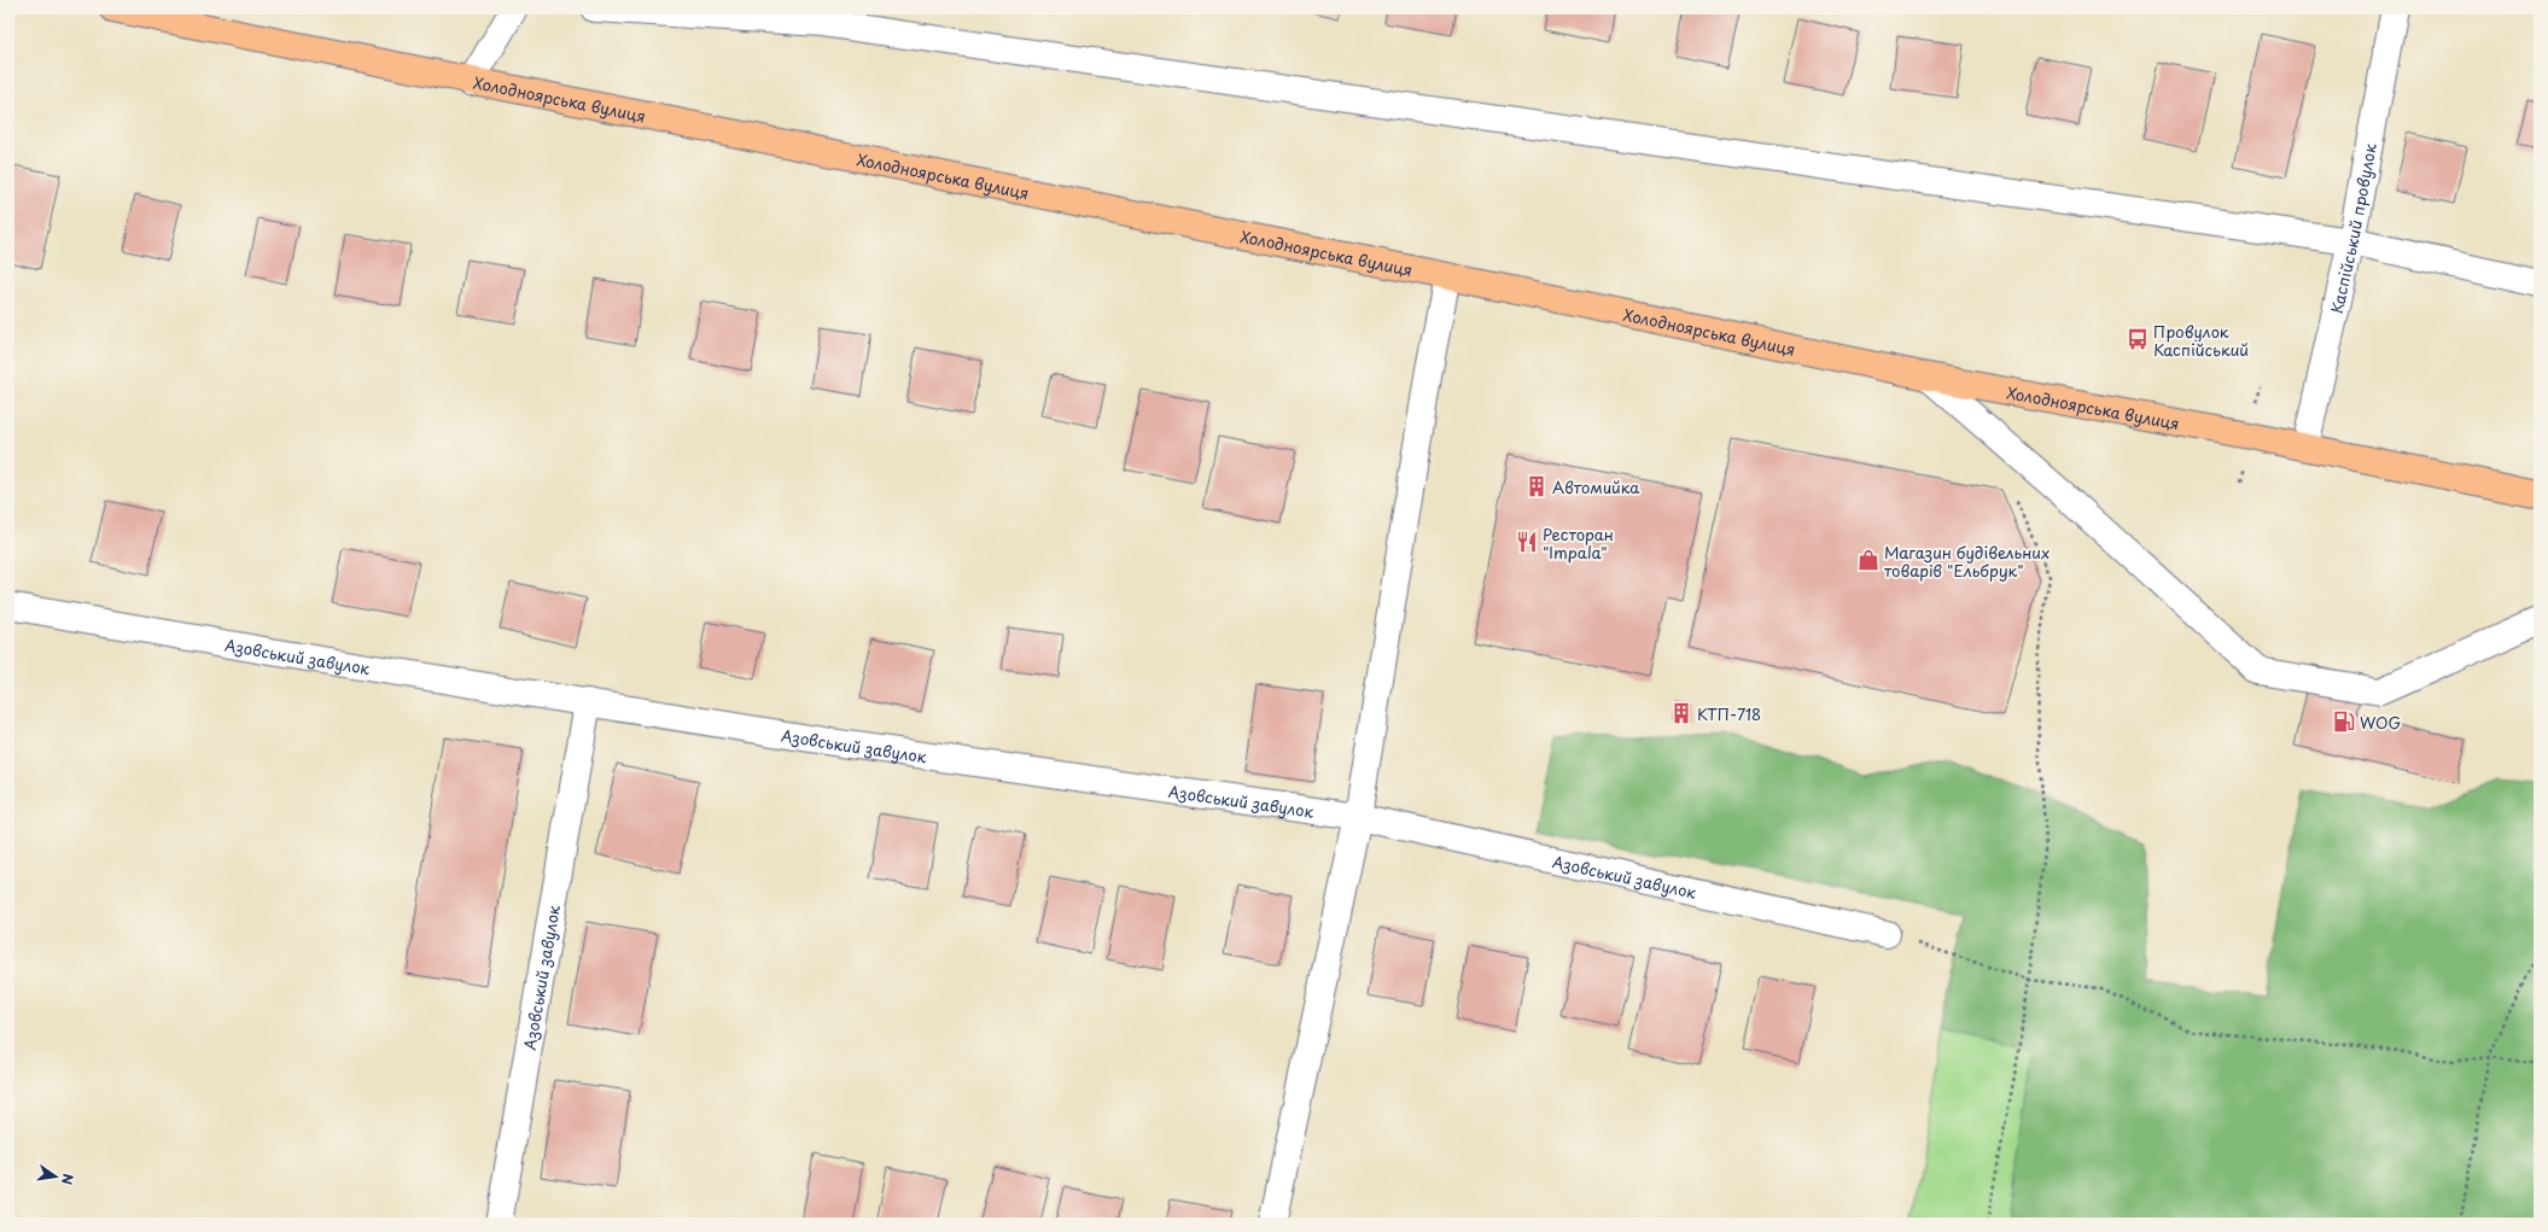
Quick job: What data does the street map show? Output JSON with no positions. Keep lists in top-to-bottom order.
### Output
{
  "streets": {
    "main road": ["Холодноярська вулиця"],
    "street": ["Каспійський провулок", "Азовський завулок"]
  },
  "crossings": [
    ["Холодноярська вулиця", "Каспійський провулок"]
  ],
  "places": {
    "bus stop": ["Провулок Каспійський"],
    "building": ["Автомийка", "КТП-718"],
    "restaurant": ["Ресторан \"Impala\""],
    "shop": ["Магазин будівельних товарів \"Ельбрук\""],
    "fuel station": ["WOG"]
  },
  "north": "right"
}
